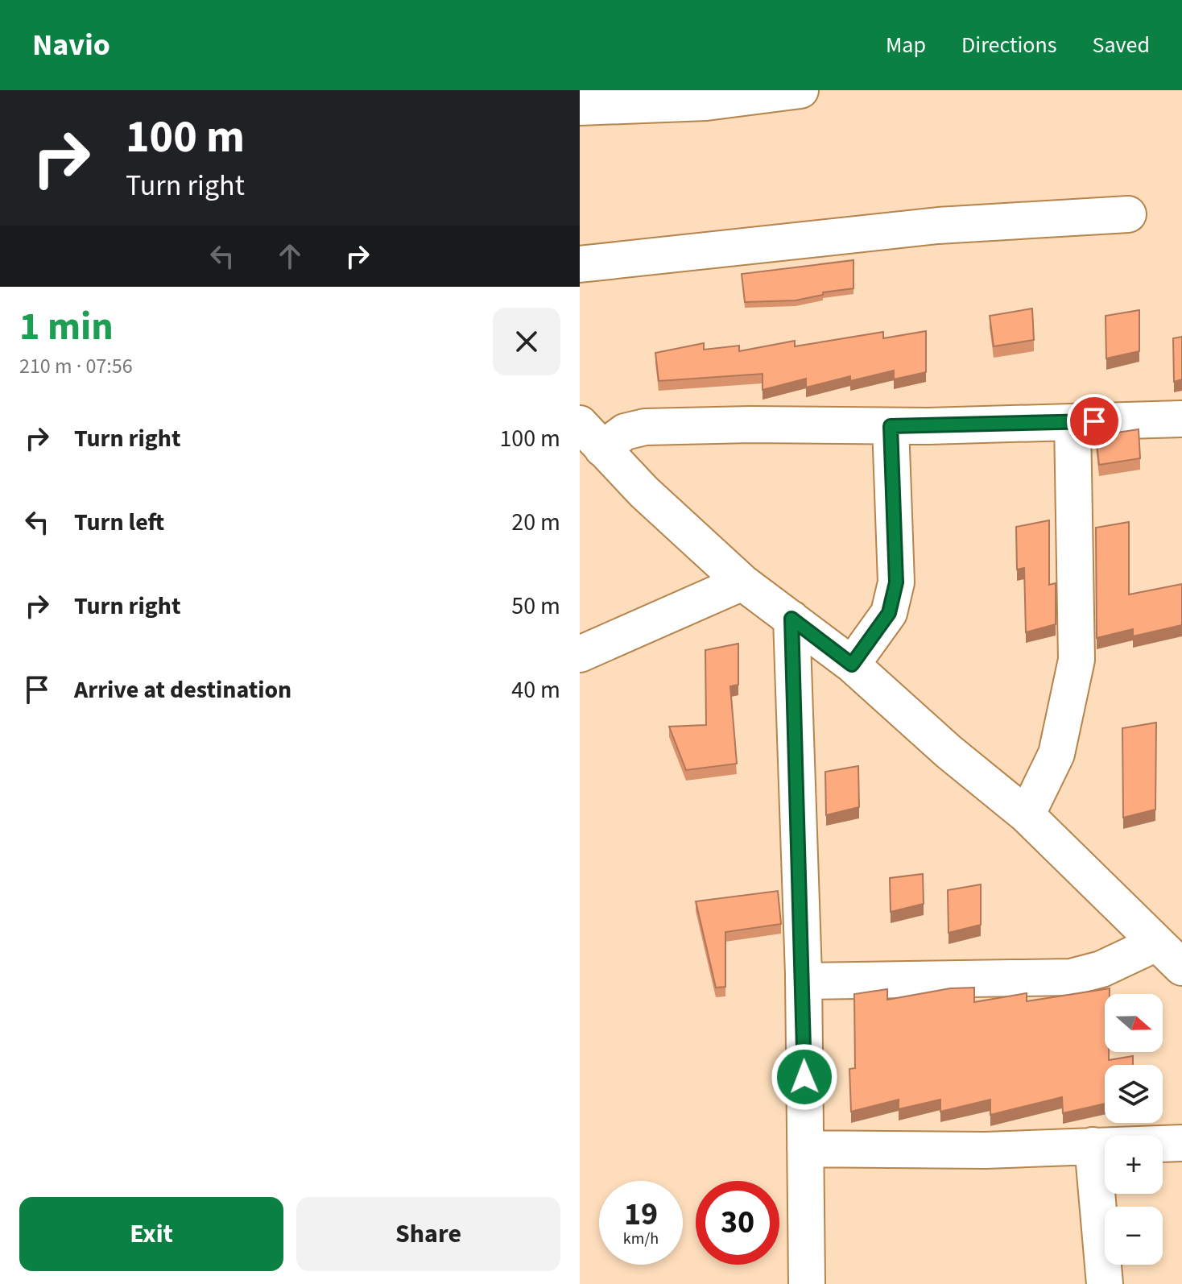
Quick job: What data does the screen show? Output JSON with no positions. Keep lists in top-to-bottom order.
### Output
{
  "north": "right",
  "page": {
    "header": "Navio",
    "nav": ["Map", "Directions", "Saved"],
    "turn": ["100 m", "Turn right"],
    "heading": ["1 min", "210 m · 07:56"],
    "list": [
      {
        "name": "Turn right",
        "value": "100 m"
      },
      {
        "name": "Turn left",
        "value": "20 m"
      },
      {
        "name": "Turn right",
        "value": "50 m"
      },
      {
        "name": "Arrive at destination",
        "value": "40 m"
      }
    ],
    "map_buttons": ["+", "−"],
    "speed": "19 km/h",
    "limit": "30",
    "buttons": ["Exit", "Share"]
  }
}
